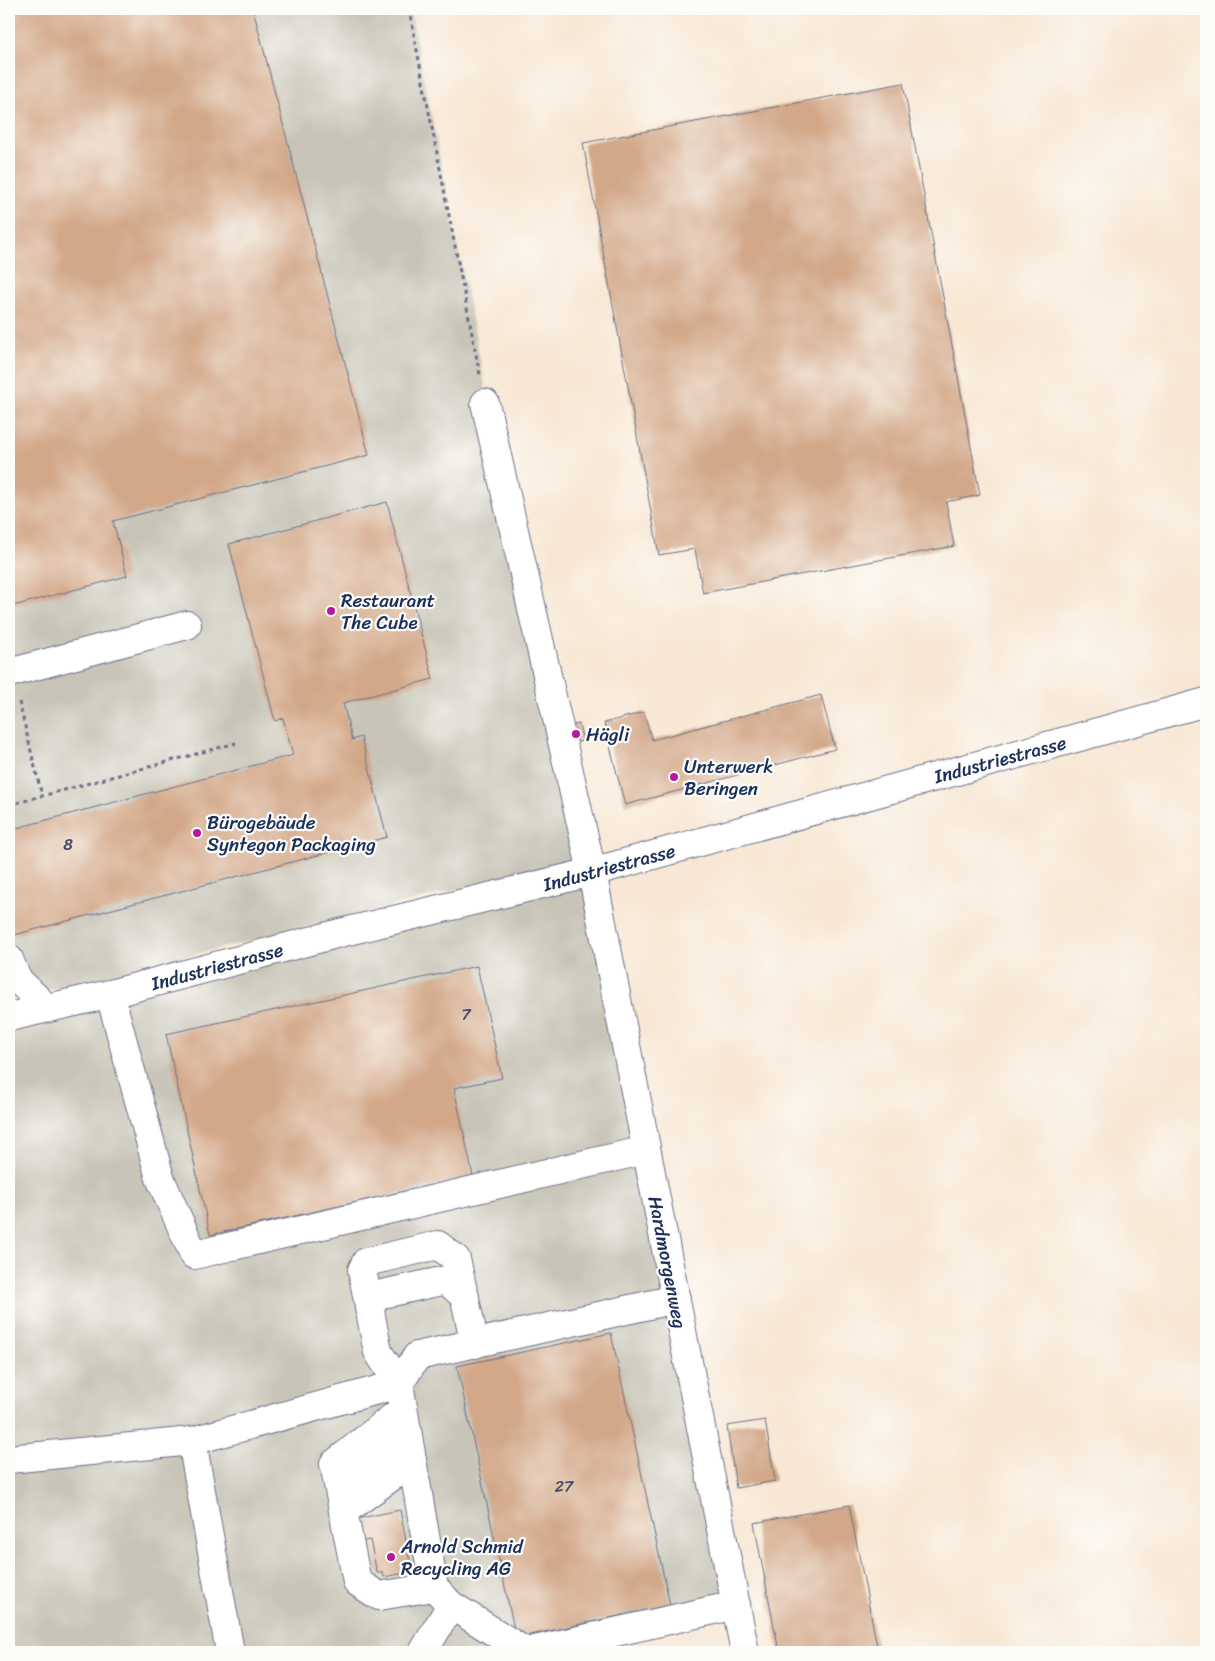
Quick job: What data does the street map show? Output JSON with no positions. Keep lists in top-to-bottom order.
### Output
{
  "streets": {
    "street": ["Industriestrasse", "Hardmorgenweg"]
  },
  "crossings": [
    ["Industriestrasse", "Hardmorgenweg"]
  ],
  "places": [
    "Restaurant The Cube",
    "Hägli",
    "Unterwerk Beringen",
    "Bürogebäude Syntegon Packaging",
    "Arnold Schmid Recycling AG"
  ],
  "house_numbers": ["8", "7", "27"]
}
